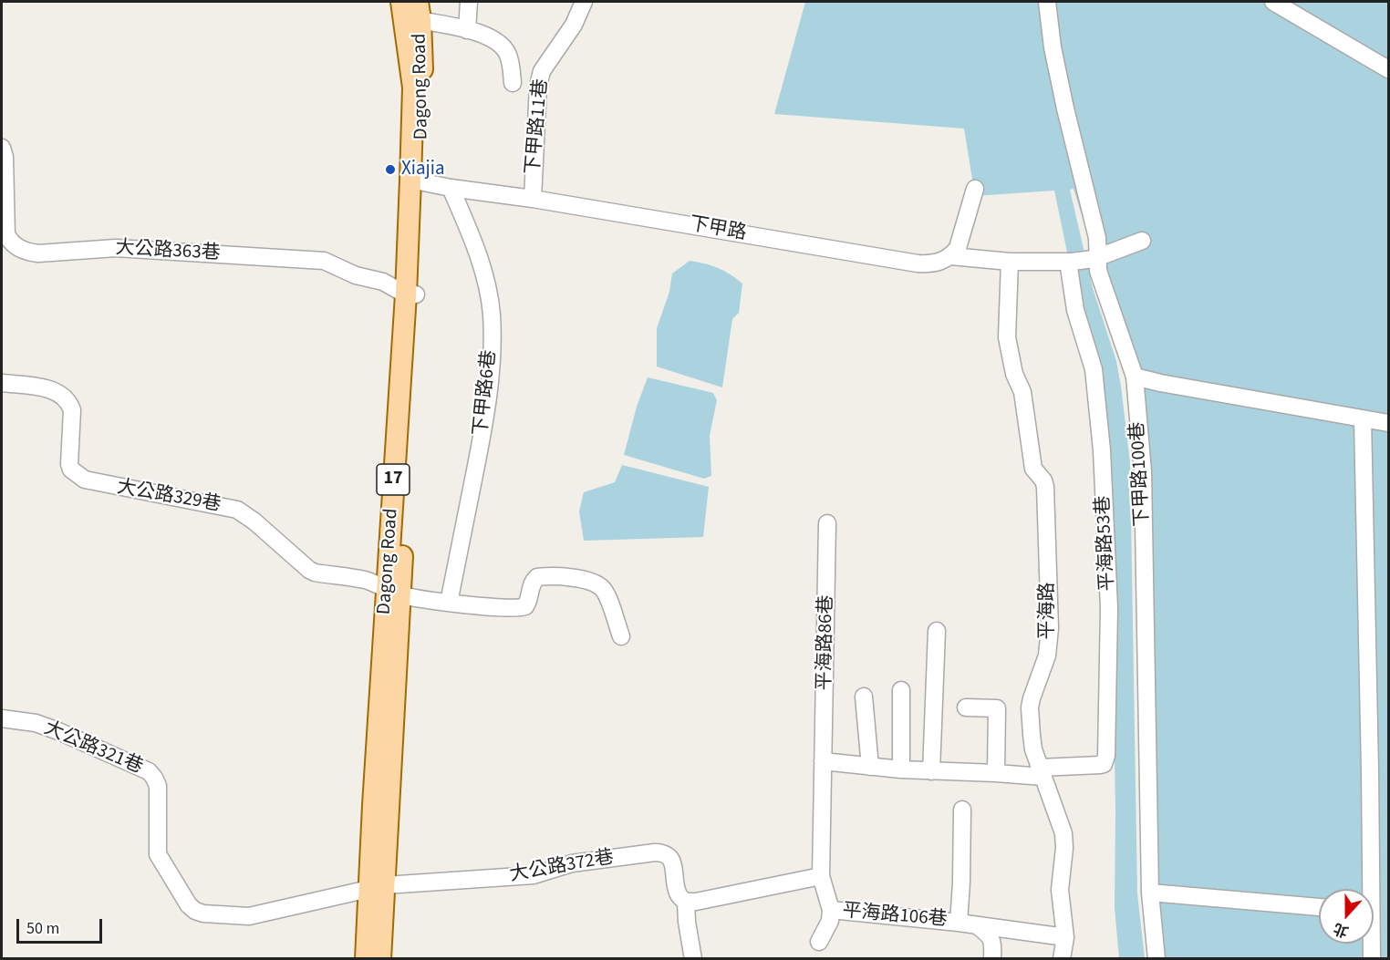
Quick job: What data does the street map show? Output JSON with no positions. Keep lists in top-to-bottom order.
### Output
{
  "streets": {
    "main road": ["Dagong Road", "17"],
    "street": [
      "下甲路11巷",
      "下甲路",
      "大公路363巷",
      "下甲路6巷",
      "下甲路100巷",
      "大公路329巷",
      "平海路53巷",
      "平海路",
      "平海路86巷",
      "大公路321巷",
      "大公路372巷",
      "平海路106巷"
    ]
  },
  "crossings": [
    ["Dagong Road", "下甲路"],
    ["Dagong Road", "大公路363巷"],
    ["Dagong Road", "大公路329巷"],
    ["Dagong Road", "大公路321巷"],
    ["Dagong Road", "大公路372巷"],
    ["下甲路11巷", "下甲路"],
    ["下甲路", "下甲路6巷"],
    ["下甲路6巷", "大公路329巷"],
    ["平海路53巷", "平海路"],
    ["平海路", "平海路106巷"],
    ["平海路86巷", "平海路106巷"],
    ["大公路321巷", "大公路372巷"]
  ],
  "places": ["Xiajia"],
  "scale_bar": "50 m",
  "north": "bottom"
}
